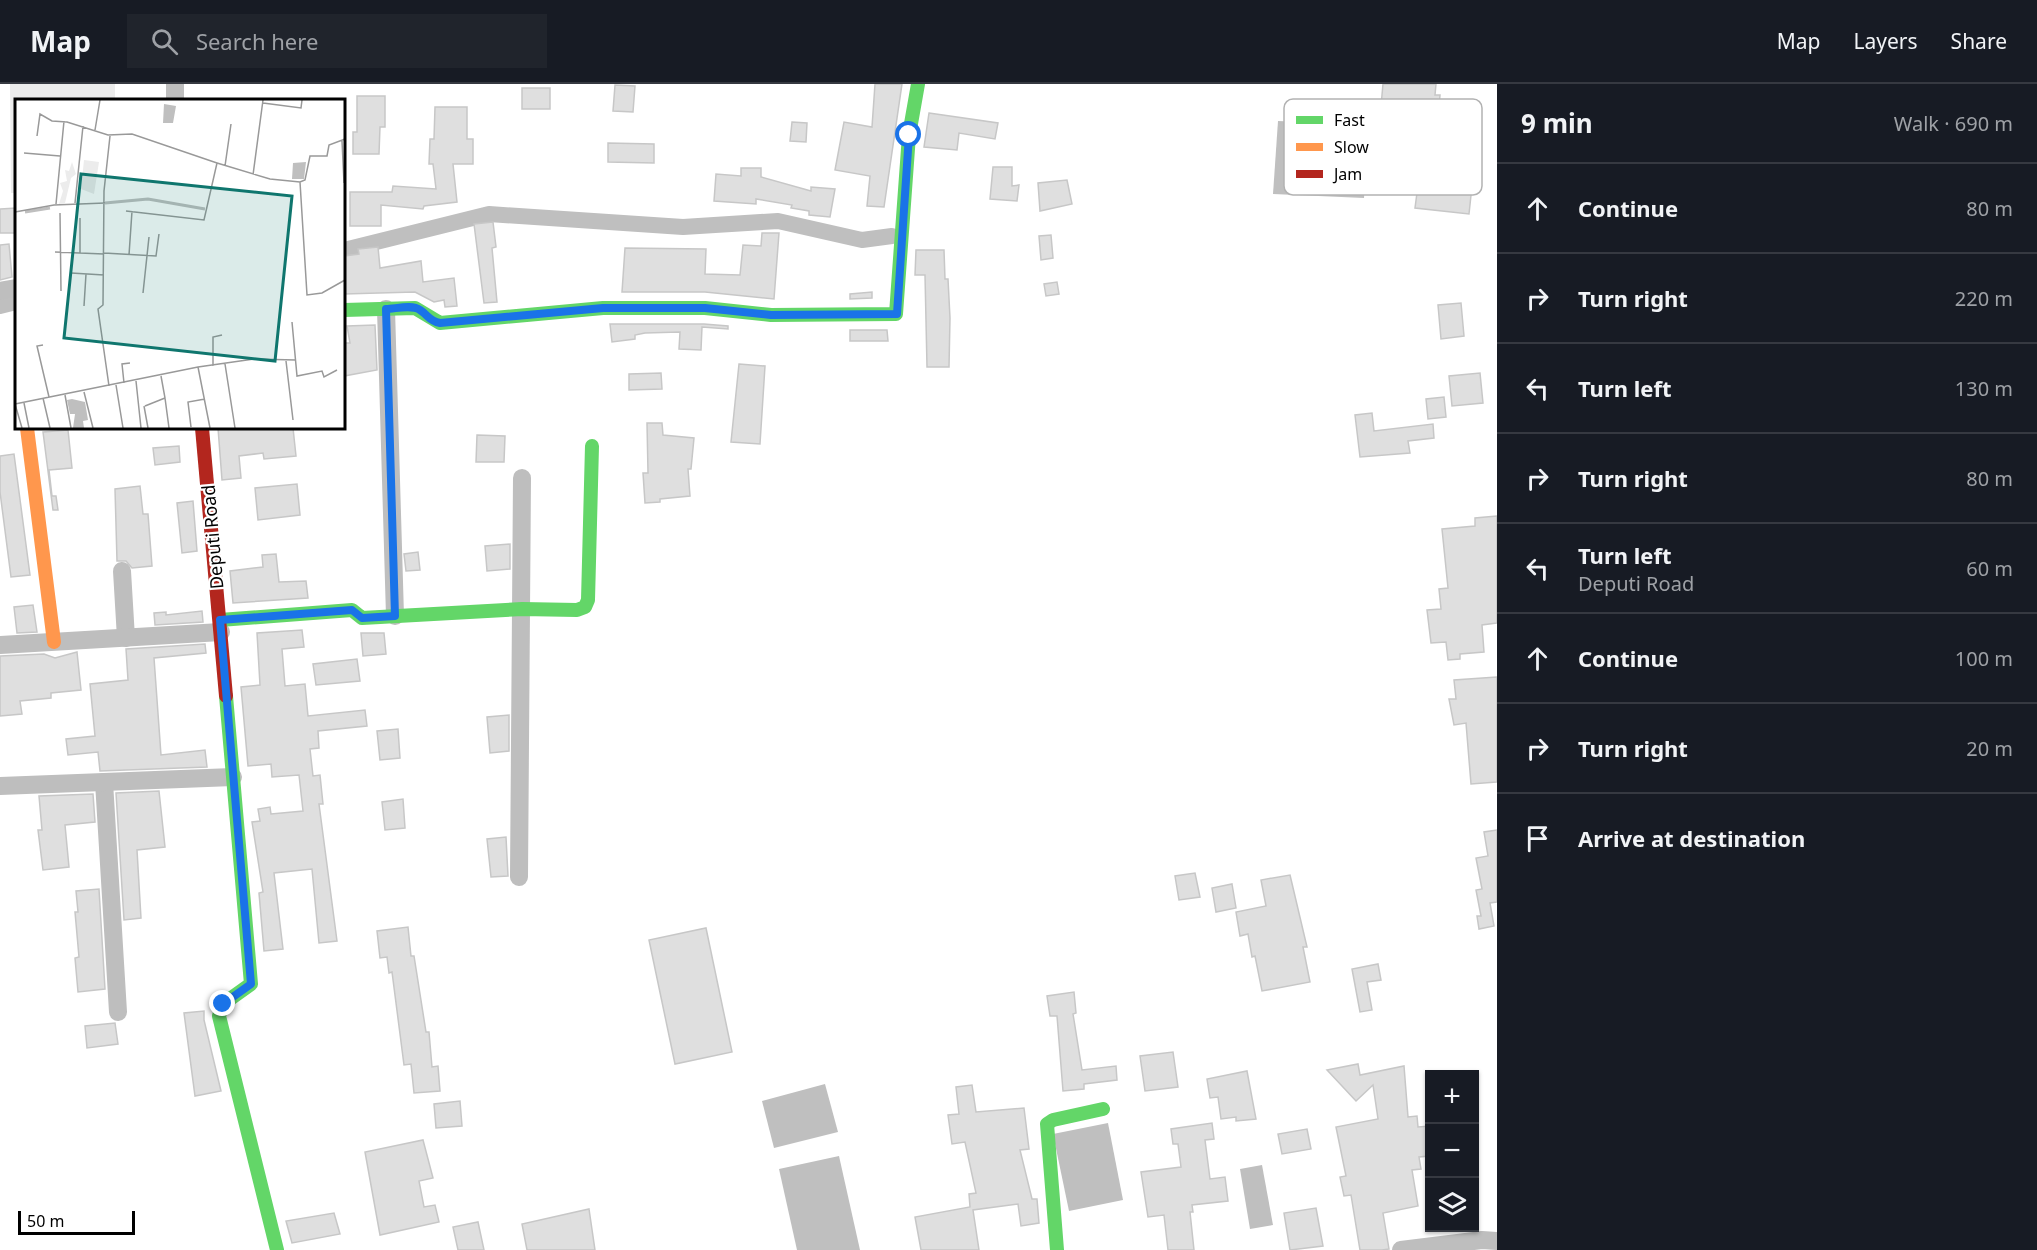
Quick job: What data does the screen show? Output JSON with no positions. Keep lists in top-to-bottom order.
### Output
{
  "streets": {
    "street": ["Deputi Road"]
  },
  "legend": ["Fast", "Slow", "Jam"],
  "scale_bar": "50 m",
  "page": {
    "header": "Map",
    "search": "Search here",
    "nav": ["Map", "Layers", "Share"],
    "heading": ["9 min", "Walk · 690 m"],
    "list": [
      ["Continue", "80 m"],
      ["Turn right", "220 m"],
      ["Turn left", "130 m"],
      ["Turn right", "80 m"],
      ["Turn left", "Deputi Road", "60 m"],
      ["Continue", "100 m"],
      ["Turn right", "20 m"],
      "Arrive at destination"
    ],
    "map_buttons": ["+", "−"],
    "scale": "50 m"
  }
}
